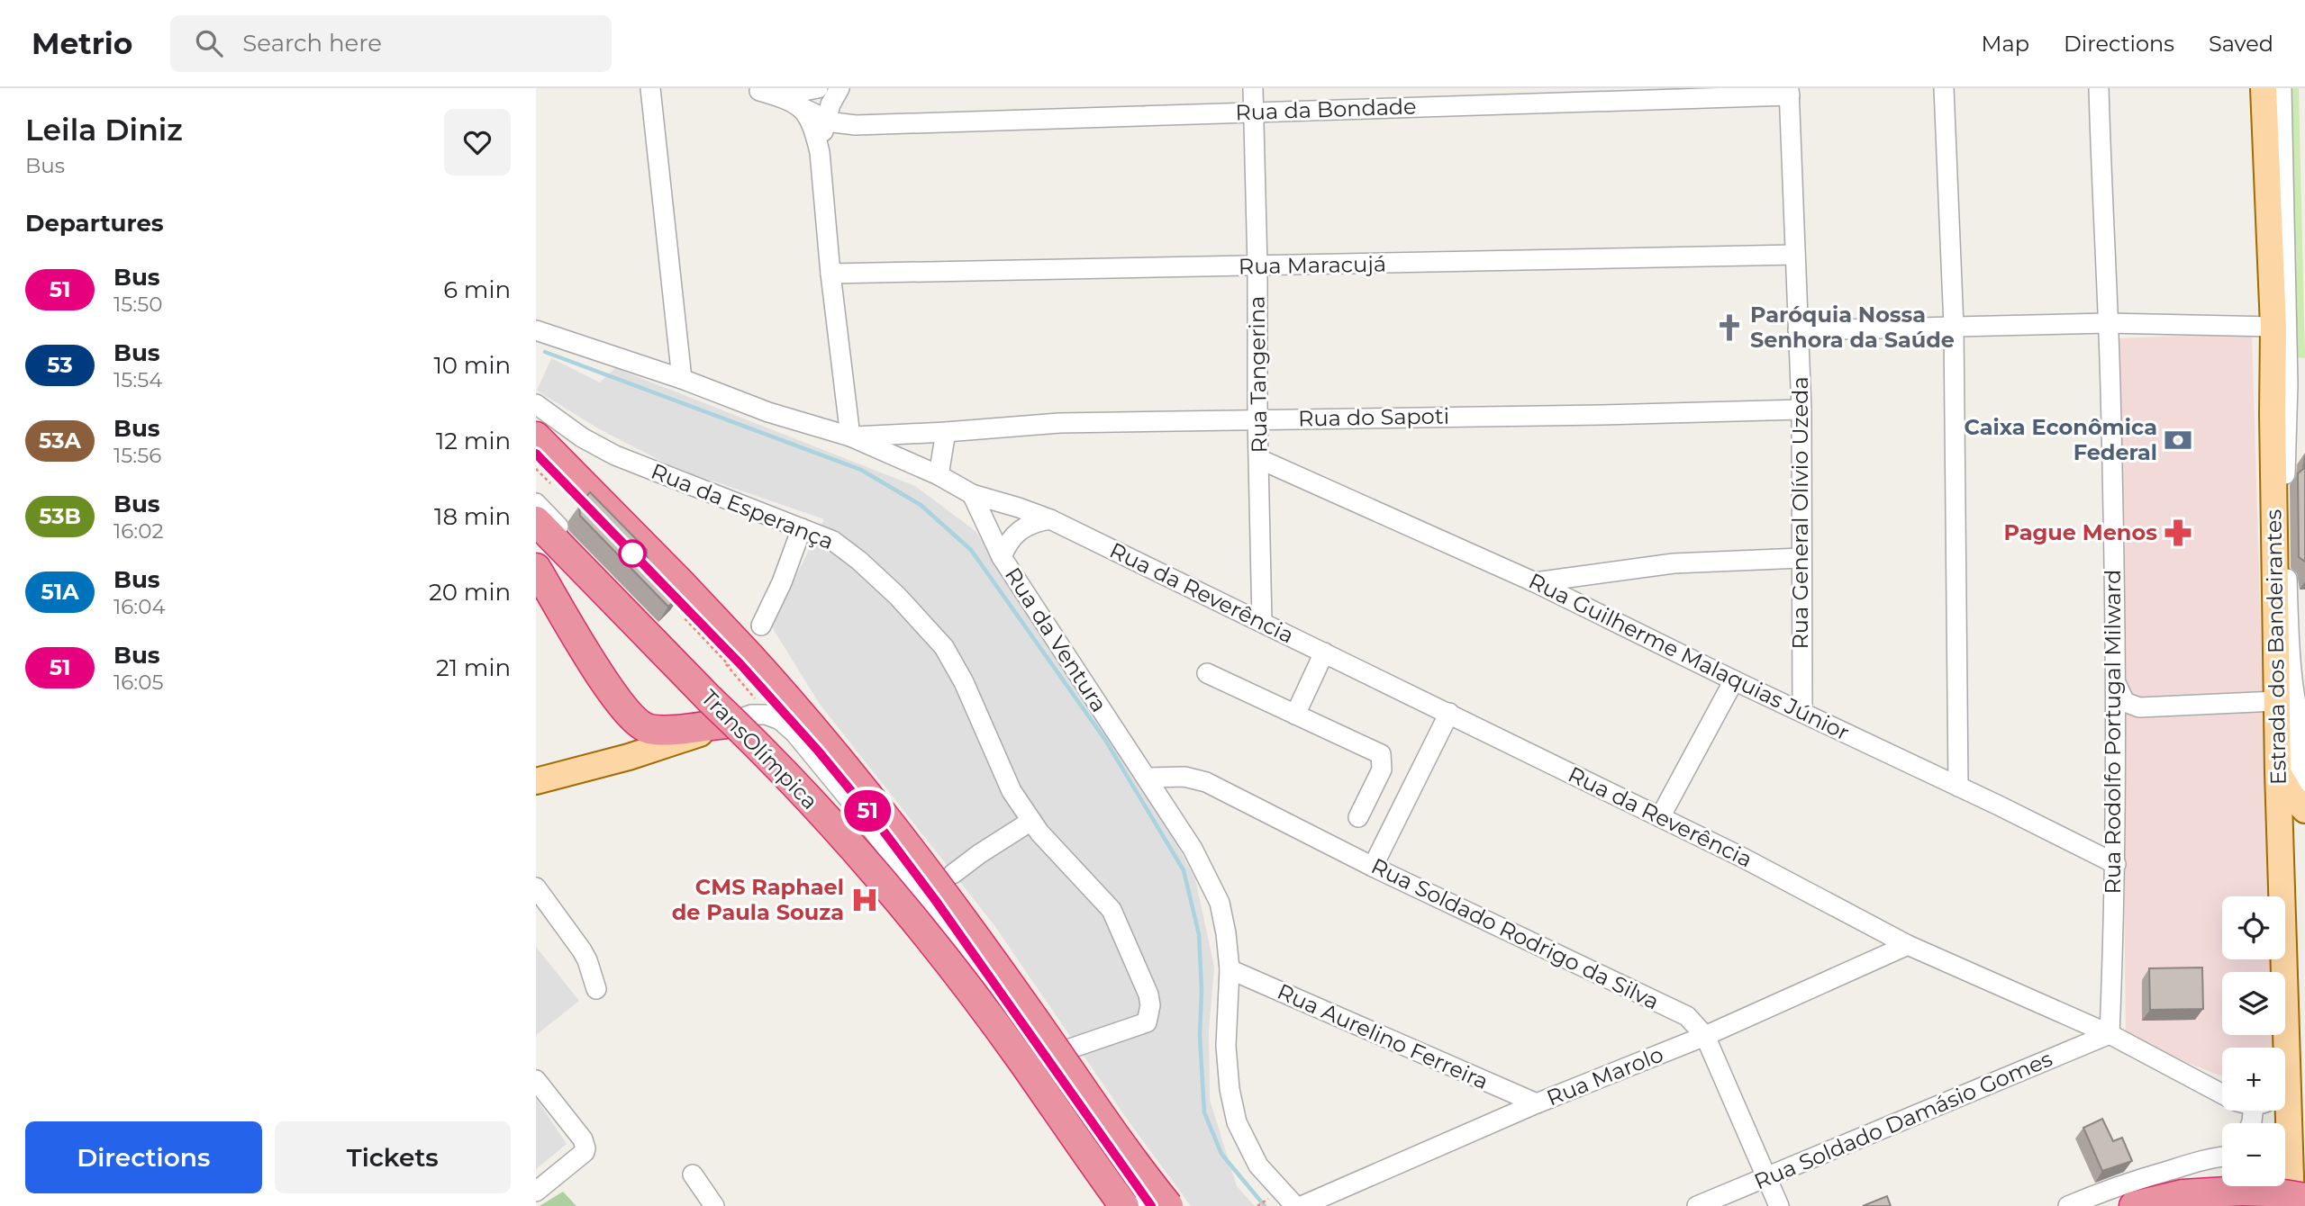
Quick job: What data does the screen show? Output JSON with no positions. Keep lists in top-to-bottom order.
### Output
{
  "streets": {
    "highway": ["TransOlímpica"],
    "main road": ["Estrada dos Bandeirantes"],
    "street": [
      "Rua da Bondade",
      "Rua Maracujá",
      "Rua Tangerina",
      "Rua do Sapoti",
      "Rua da Esperança",
      "Rua General Olívio Uzeda",
      "Rua da Reverência",
      "Rua da Ventura",
      "Rua Guilherme Malaquias Júnior",
      "Rua Rodolfo Portugal Milward",
      "Rua Soldado Rodrigo da Silva",
      "Rua Aurelino Ferreira",
      "Rua Marolo",
      "Rua Soldado Damásio Gomes"
    ]
  },
  "crossings": [
    ["Rua da Bondade", "Rua Tangerina"],
    ["Rua da Bondade", "Rua General Olívio Uzeda"],
    ["Rua Maracujá", "Rua Tangerina"],
    ["Rua Maracujá", "Rua General Olívio Uzeda"],
    ["Rua Tangerina", "Rua do Sapoti"],
    ["Rua Tangerina", "Rua da Reverência"],
    ["Rua Tangerina", "Rua Guilherme Malaquias Júnior"],
    ["Rua do Sapoti", "Rua General Olívio Uzeda"],
    ["Rua General Olívio Uzeda", "Rua Guilherme Malaquias Júnior"],
    ["Rua da Reverência", "Rua da Ventura"],
    ["Rua da Reverência", "Rua Rodolfo Portugal Milward"],
    ["Rua da Reverência", "Rua Marolo"],
    ["Rua da Reverência", "Rua Soldado Damásio Gomes"],
    ["Rua da Ventura", "Rua Soldado Rodrigo da Silva"],
    ["Rua da Ventura", "Rua Aurelino Ferreira"],
    ["Rua Guilherme Malaquias Júnior", "Rua Rodolfo Portugal Milward"],
    ["Rua Rodolfo Portugal Milward", "Rua Soldado Damásio Gomes"],
    ["Rua Soldado Rodrigo da Silva", "Rua Marolo"],
    ["Rua Soldado Rodrigo da Silva", "Rua Soldado Damásio Gomes"],
    ["Rua Aurelino Ferreira", "Rua Marolo"]
  ],
  "places": {
    "church": ["Paróquia Nossa Senhora da Saúde"],
    "bank": ["Caixa Econômica Federal"],
    "pharmacy": ["Pague Menos"],
    "hospital": ["CMS Raphael de Paula Souza"]
  },
  "lines": ["bus line 51"],
  "page": {
    "header": "Metrio",
    "search": "Search here",
    "nav": ["Map", "Directions", "Saved"],
    "heading": [
      ["Leila Diniz", "Bus"],
      "Departures"
    ],
    "on_map": "51",
    "list": [
      {
        "mark": "51",
        "name": "Bus",
        "note": "15:50",
        "value": "6 min"
      },
      {
        "mark": "53",
        "name": "Bus",
        "note": "15:54",
        "value": "10 min"
      },
      {
        "mark": "53A",
        "name": "Bus",
        "note": "15:56",
        "value": "12 min"
      },
      {
        "mark": "53B",
        "name": "Bus",
        "note": "16:02",
        "value": "18 min"
      },
      {
        "mark": "51A",
        "name": "Bus",
        "note": "16:04",
        "value": "20 min"
      },
      {
        "mark": "51",
        "name": "Bus",
        "note": "16:05",
        "value": "21 min"
      }
    ],
    "map_buttons": ["+", "−"],
    "buttons": ["Directions", "Tickets"]
  }
}
